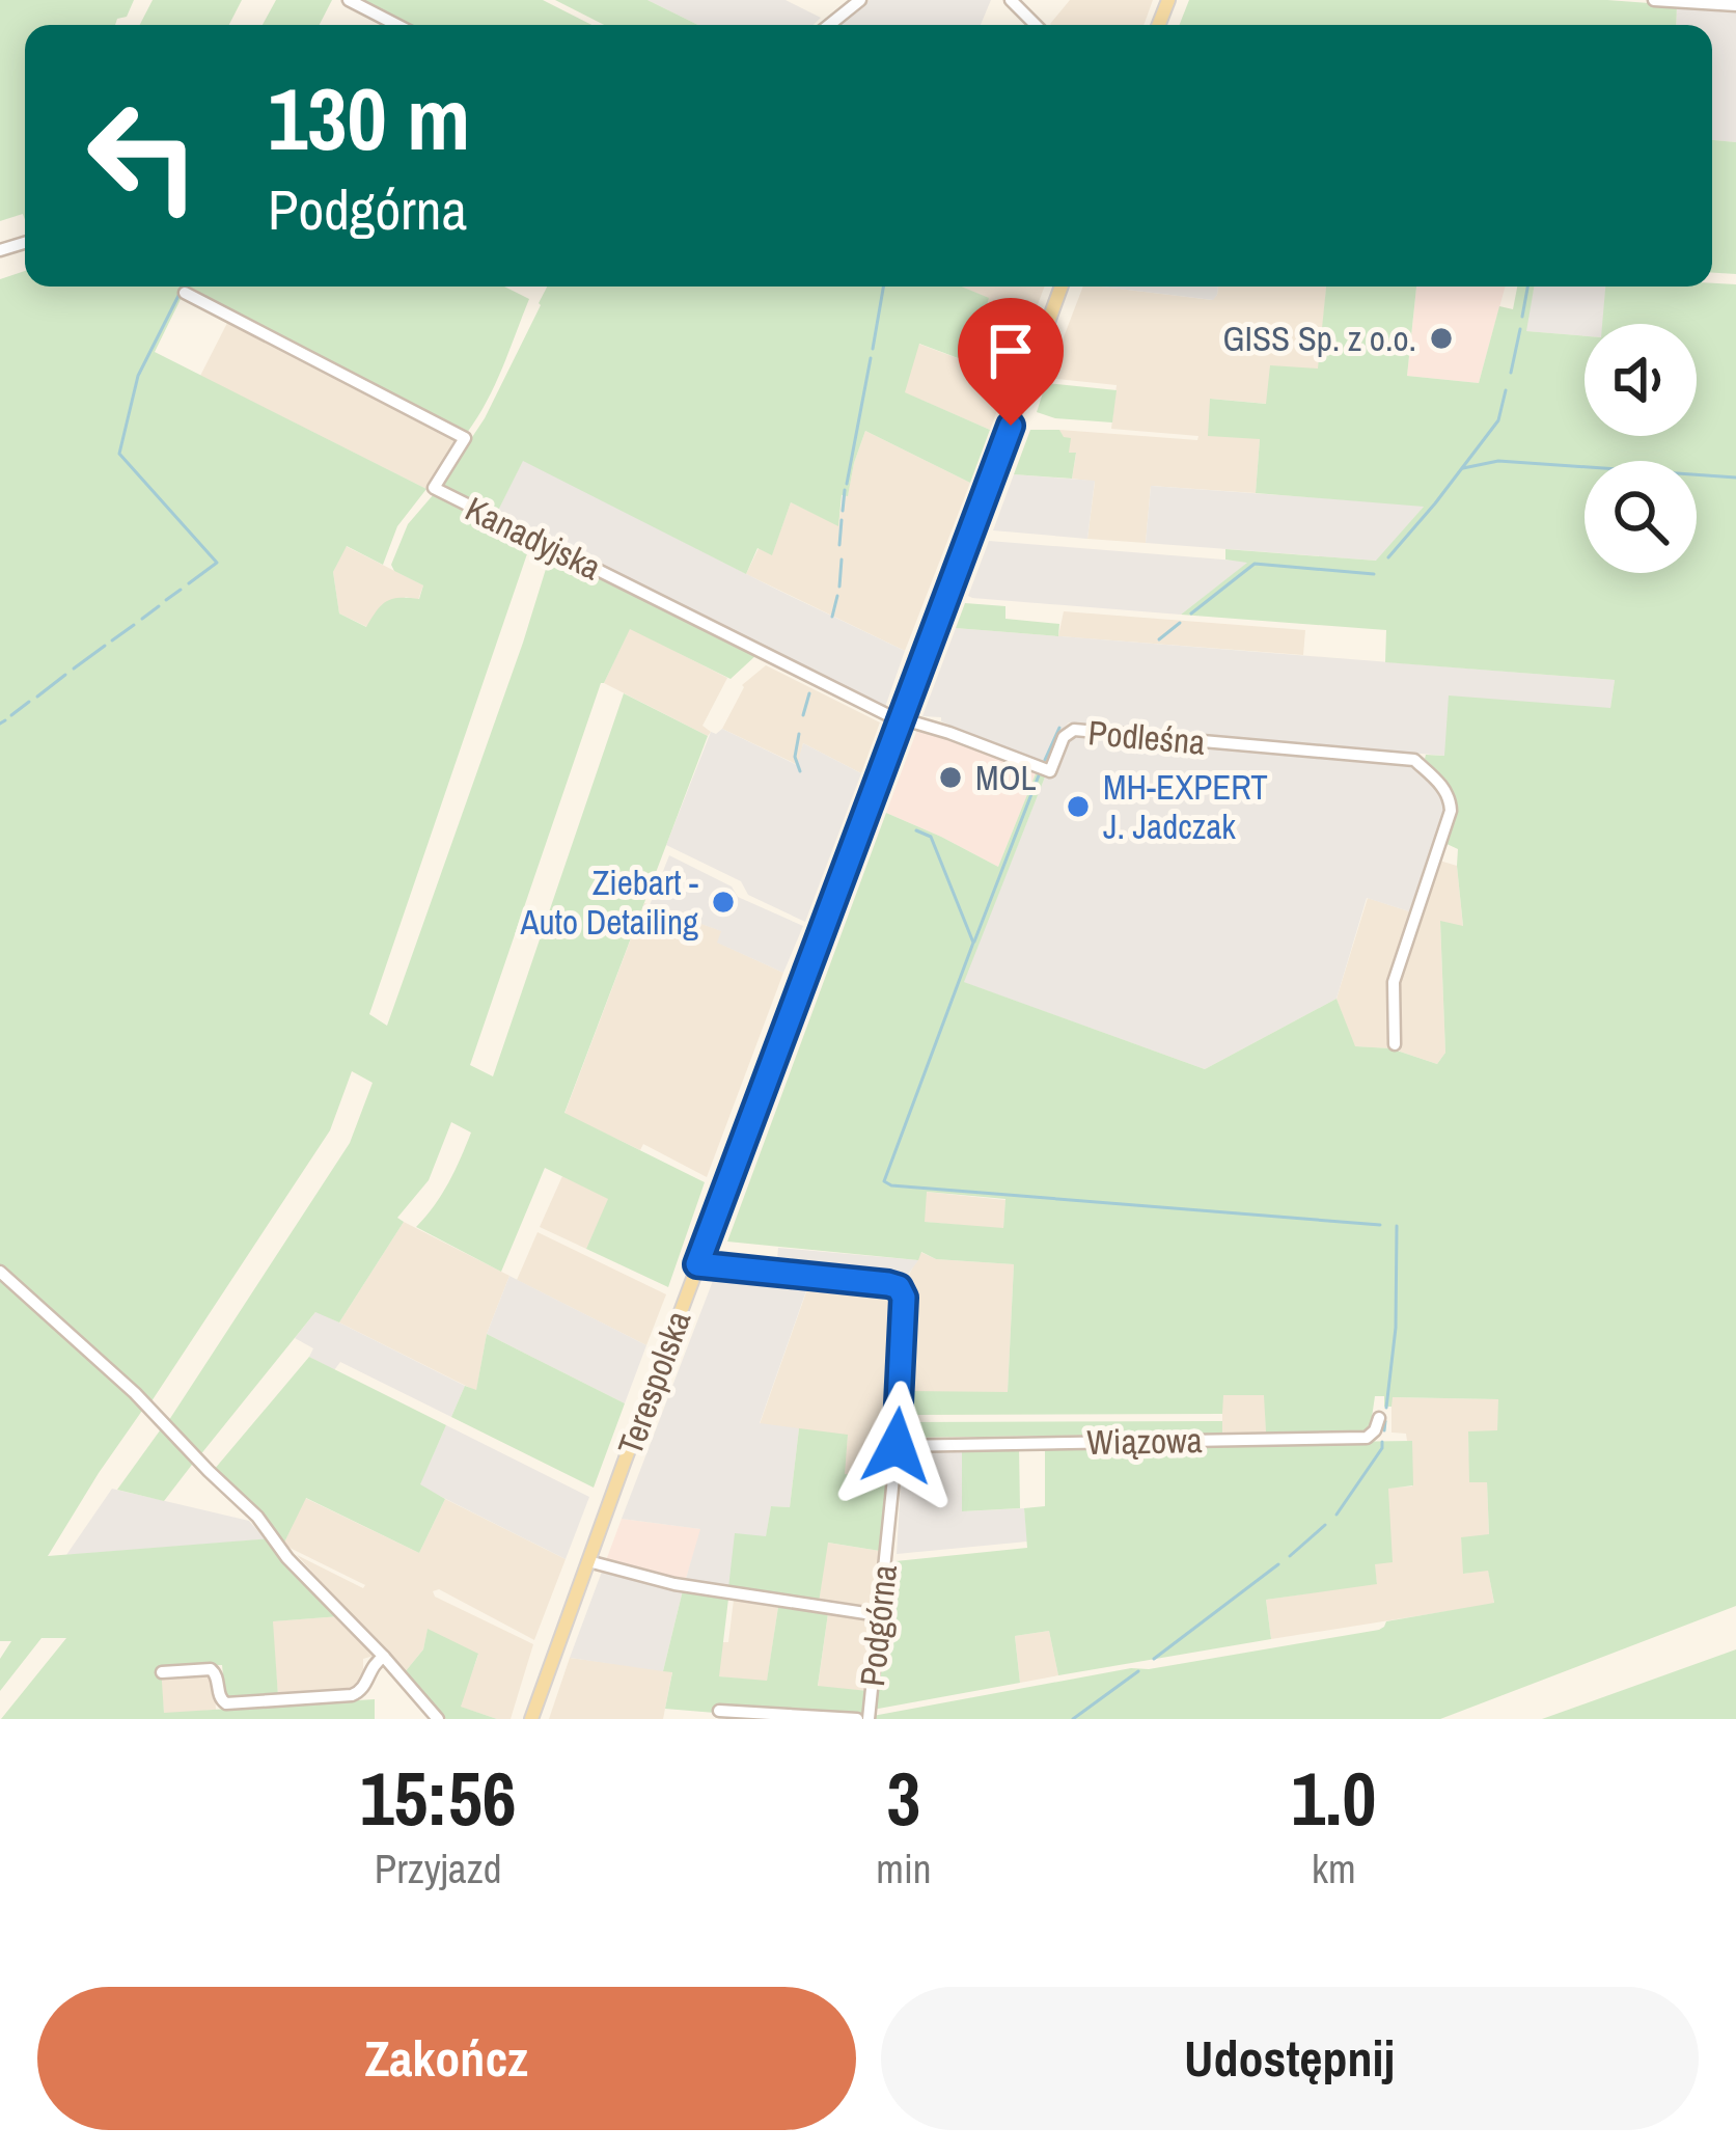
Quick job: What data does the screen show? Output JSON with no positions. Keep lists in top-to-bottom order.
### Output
{
  "streets": {
    "main road": ["Terespolska"],
    "street": [
      "Kanadyjska",
      "Podleśna",
      "Wiązowa",
      "Podgórna"
    ]
  },
  "crossings": [
    ["Kanadyjska", "Podleśna"],
    ["Kanadyjska", "Terespolska"],
    ["Podleśna", "Terespolska"],
    ["Terespolska", "Podgórna"],
    ["Wiązowa", "Podgórna"]
  ],
  "places": [
    "GISS Sp. z o.o.",
    "MOL",
    "MH-EXPERT J. Jadczak",
    "Ziebart - Auto Detailing"
  ],
  "page": {
    "turn": ["130 m", "Podgórna"],
    "eta": [
      "15:56",
      "Przyjazd",
      "3",
      "min",
      "1.0",
      "km"
    ],
    "buttons": ["Zakończ", "Udostępnij"]
  }
}
